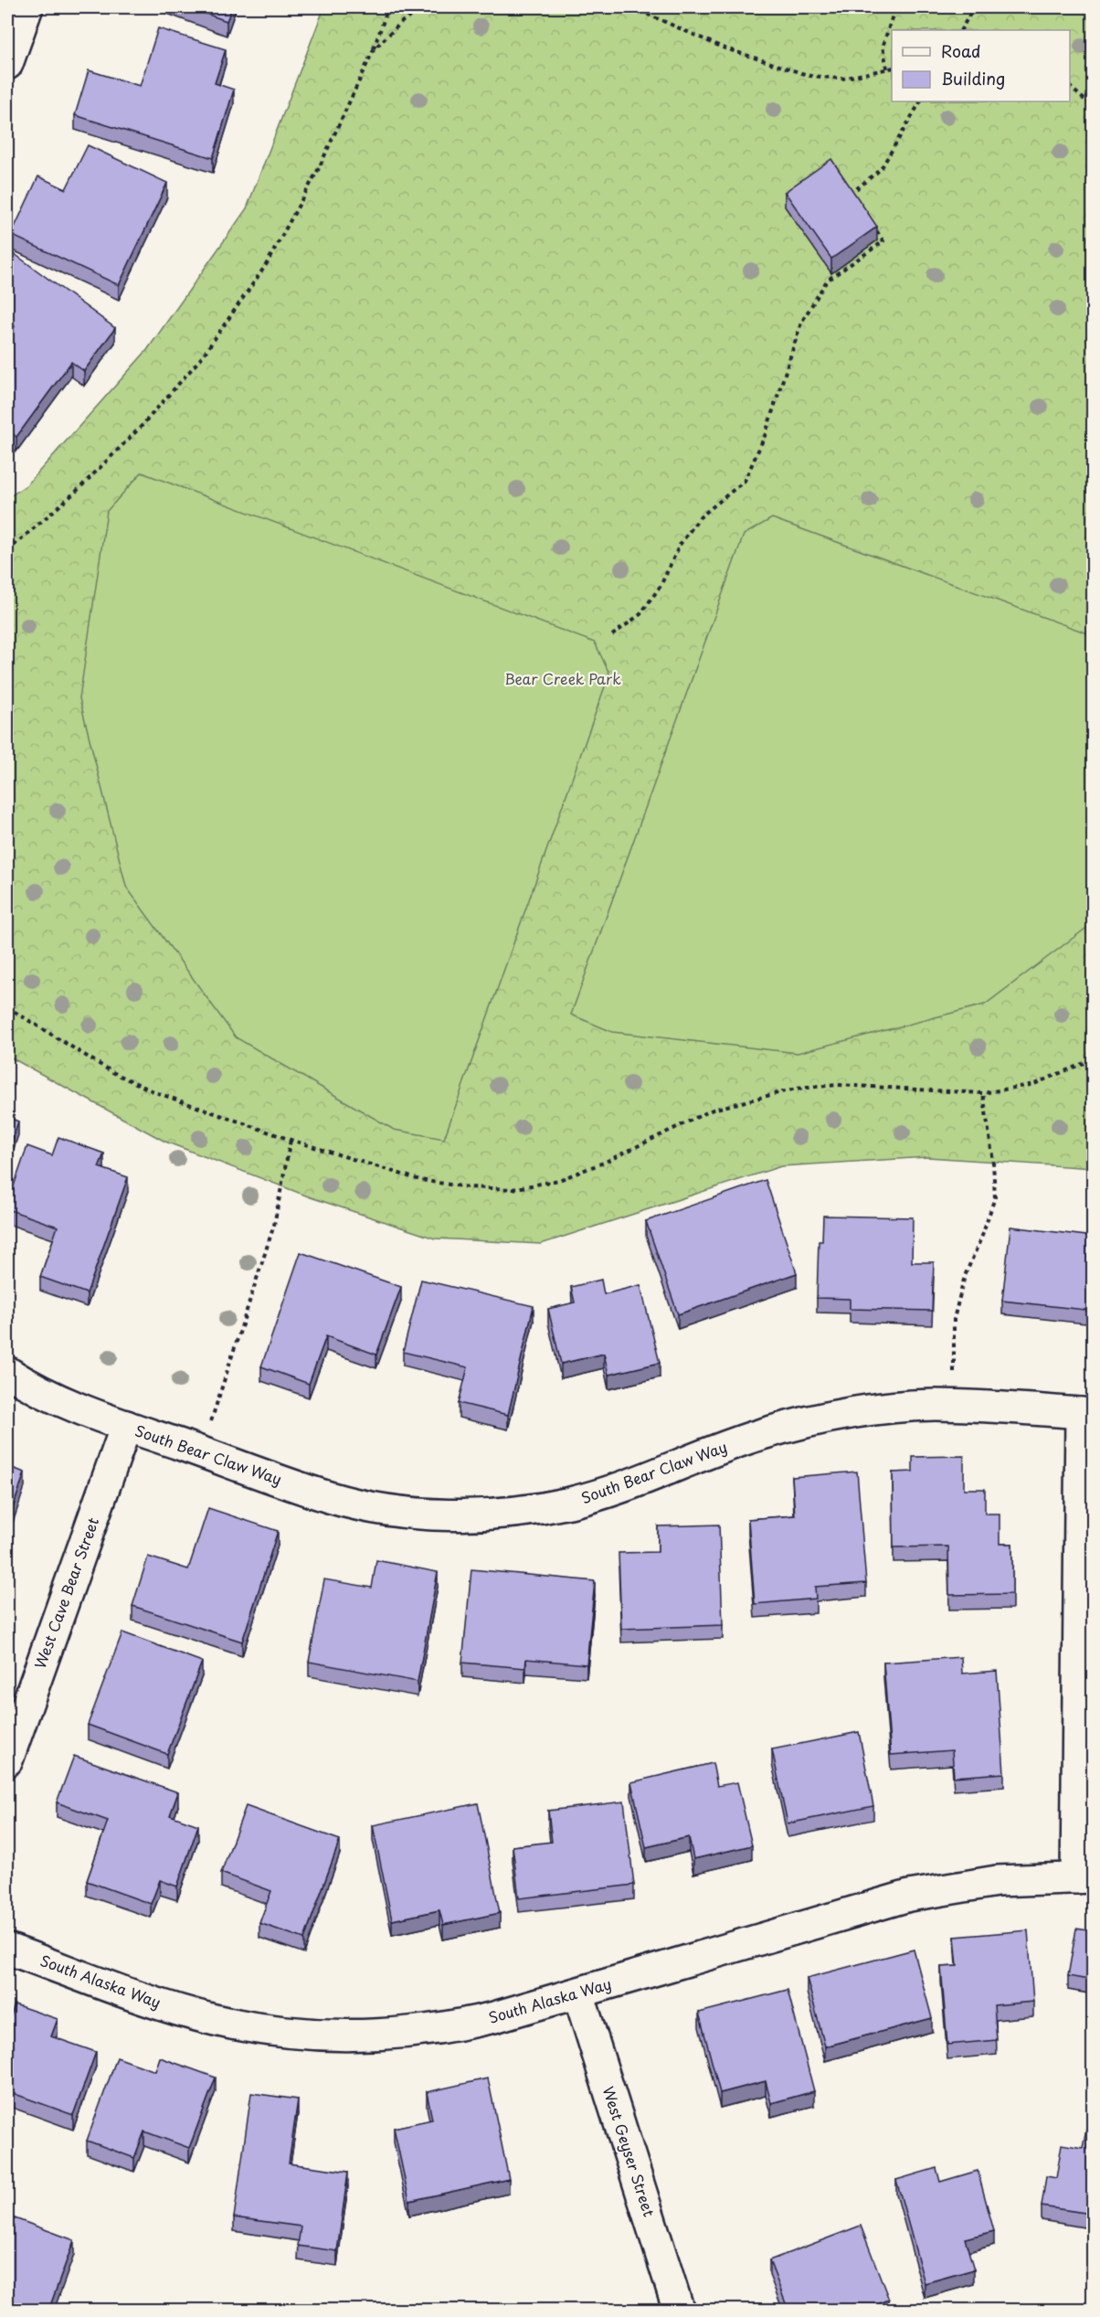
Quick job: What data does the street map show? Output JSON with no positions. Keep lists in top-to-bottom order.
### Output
{
  "streets": {
    "street": [
      "South Bear Claw Way",
      "West Cave Bear Street",
      "South Alaska Way",
      "West Geyser Street"
    ]
  },
  "crossings": [
    ["South Bear Claw Way", "West Cave Bear Street"],
    ["South Alaska Way", "West Geyser Street"]
  ],
  "parks": ["Bear Creek Park"],
  "legend": ["Road", "Building"]
}
